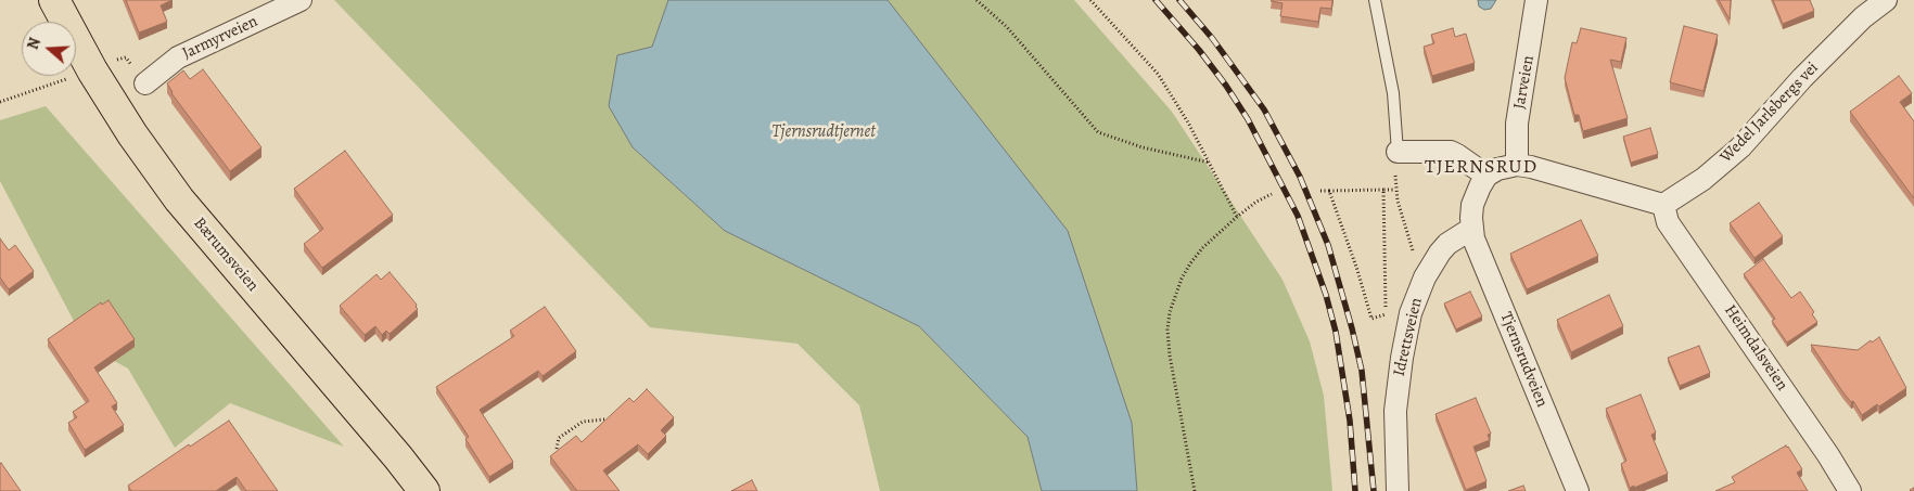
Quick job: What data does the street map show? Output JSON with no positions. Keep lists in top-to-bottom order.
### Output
{
  "streets": {
    "main road": ["Bærumsveien"],
    "street": [
      "Jarmyrveien",
      "Jarveien",
      "Wedel Jarlsbergs vei",
      "Idrettsveien",
      "Heimdalsveien",
      "Tjernsrudveien"
    ]
  },
  "crossings": [
    ["Wedel Jarlsbergs vei", "Heimdalsveien"],
    ["Idrettsveien", "Tjernsrudveien"]
  ],
  "districts": ["TJERNSRUD"],
  "water": ["Tjernsrudtjernet"],
  "north": "left"
}
